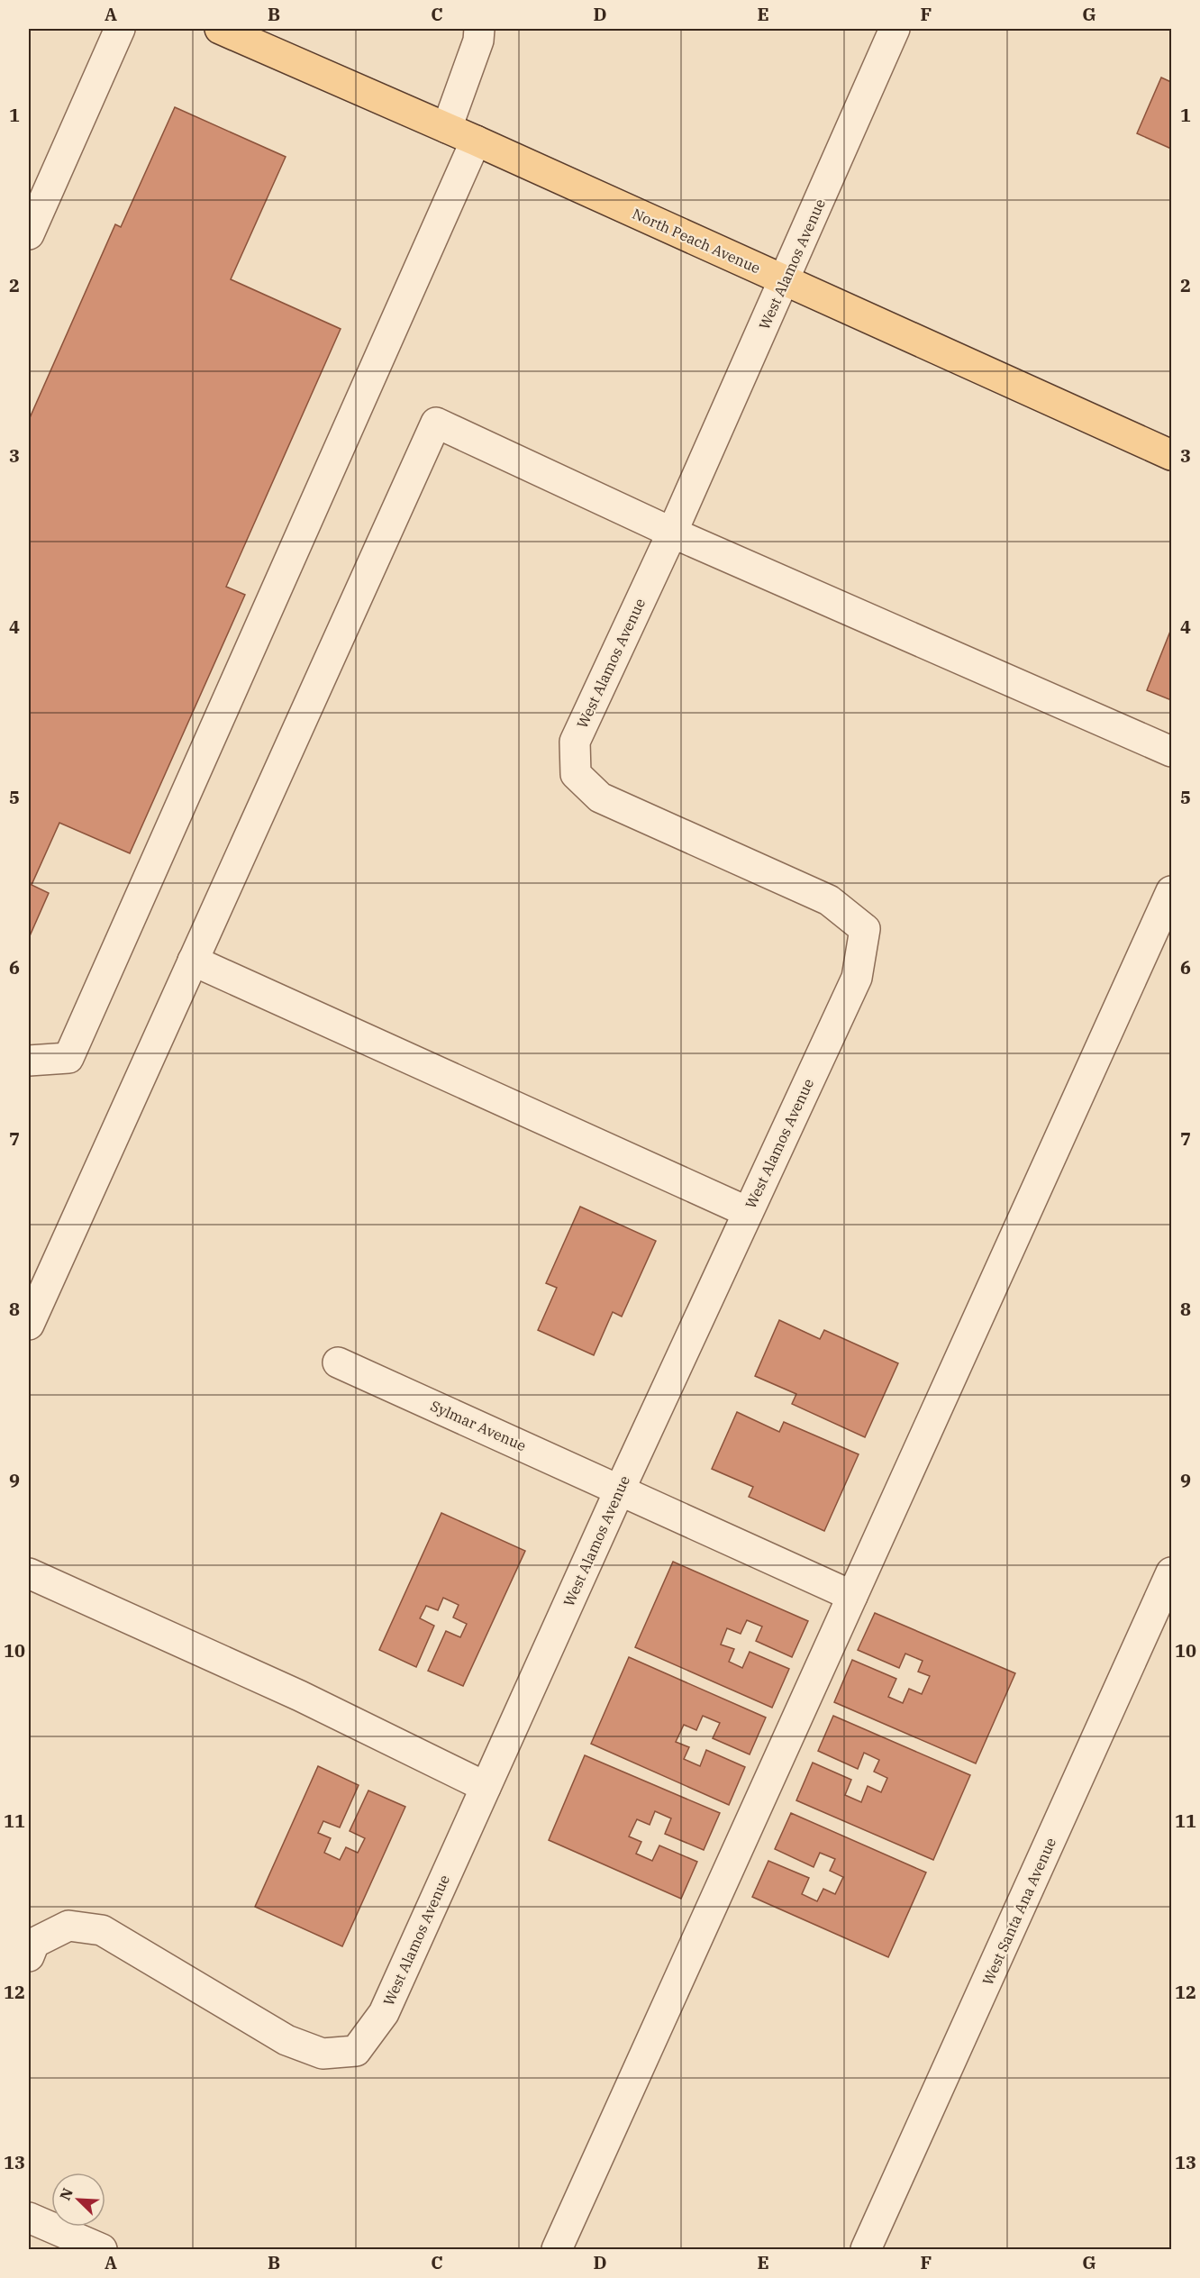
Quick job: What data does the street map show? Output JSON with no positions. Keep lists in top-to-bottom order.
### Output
{
  "streets": {
    "main road": ["North Peach Avenue"],
    "street": ["West Alamos Avenue", "Sylmar Avenue", "West Santa Ana Avenue"]
  },
  "crossings": [
    ["North Peach Avenue", "West Alamos Avenue"],
    ["West Alamos Avenue", "Sylmar Avenue"]
  ],
  "north": "top left",
  "grid": {
    "columns": [
      "A",
      "B",
      "C",
      "D",
      "E",
      "F",
      "G"
    ],
    "rows": [
      "1",
      "2",
      "3",
      "4",
      "5",
      "6",
      "7",
      "8",
      "9",
      "10",
      "11",
      "12",
      "13"
    ]
  }
}
